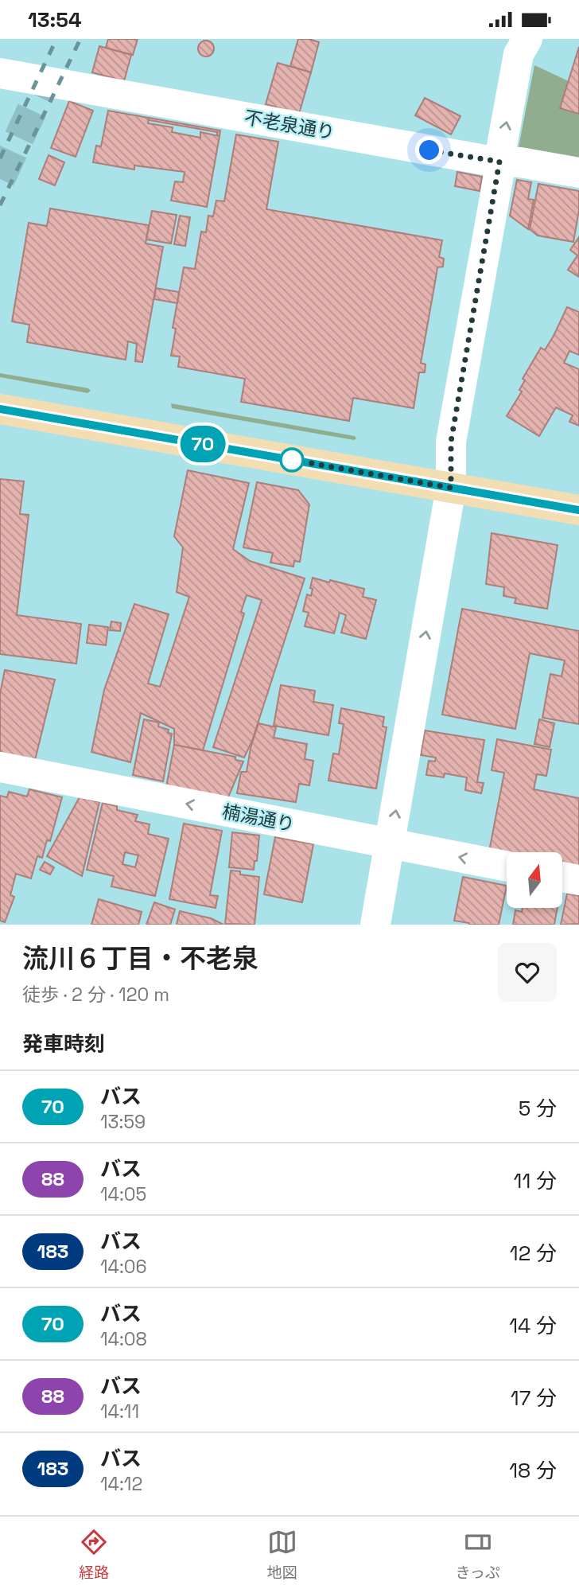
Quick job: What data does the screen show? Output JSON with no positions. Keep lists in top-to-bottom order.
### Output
{
  "streets": {
    "street": ["不老泉通り", "楠湯通り"]
  },
  "one_way": ["楠湯通り"],
  "lines": ["bus line 70"],
  "north": "top",
  "page": {
    "status": "13:54",
    "on_map": "70",
    "heading": [
      ["流川６丁目・不老泉", "徒歩 · 2 分 · 120 m"],
      "発車時刻"
    ],
    "list": [
      {
        "mark": "70",
        "name": "バス",
        "note": "13:59",
        "value": "5 分"
      },
      {
        "mark": "88",
        "name": "バス",
        "note": "14:05",
        "value": "11 分"
      },
      {
        "mark": "183",
        "name": "バス",
        "note": "14:06",
        "value": "12 分"
      },
      {
        "mark": "70",
        "name": "バス",
        "note": "14:08",
        "value": "14 分"
      },
      {
        "mark": "88",
        "name": "バス",
        "note": "14:11",
        "value": "17 分"
      },
      {
        "mark": "183",
        "name": "バス",
        "note": "14:12",
        "value": "18 分"
      }
    ],
    "tabs": ["経路", "地図", "きっぷ"]
  }
}
